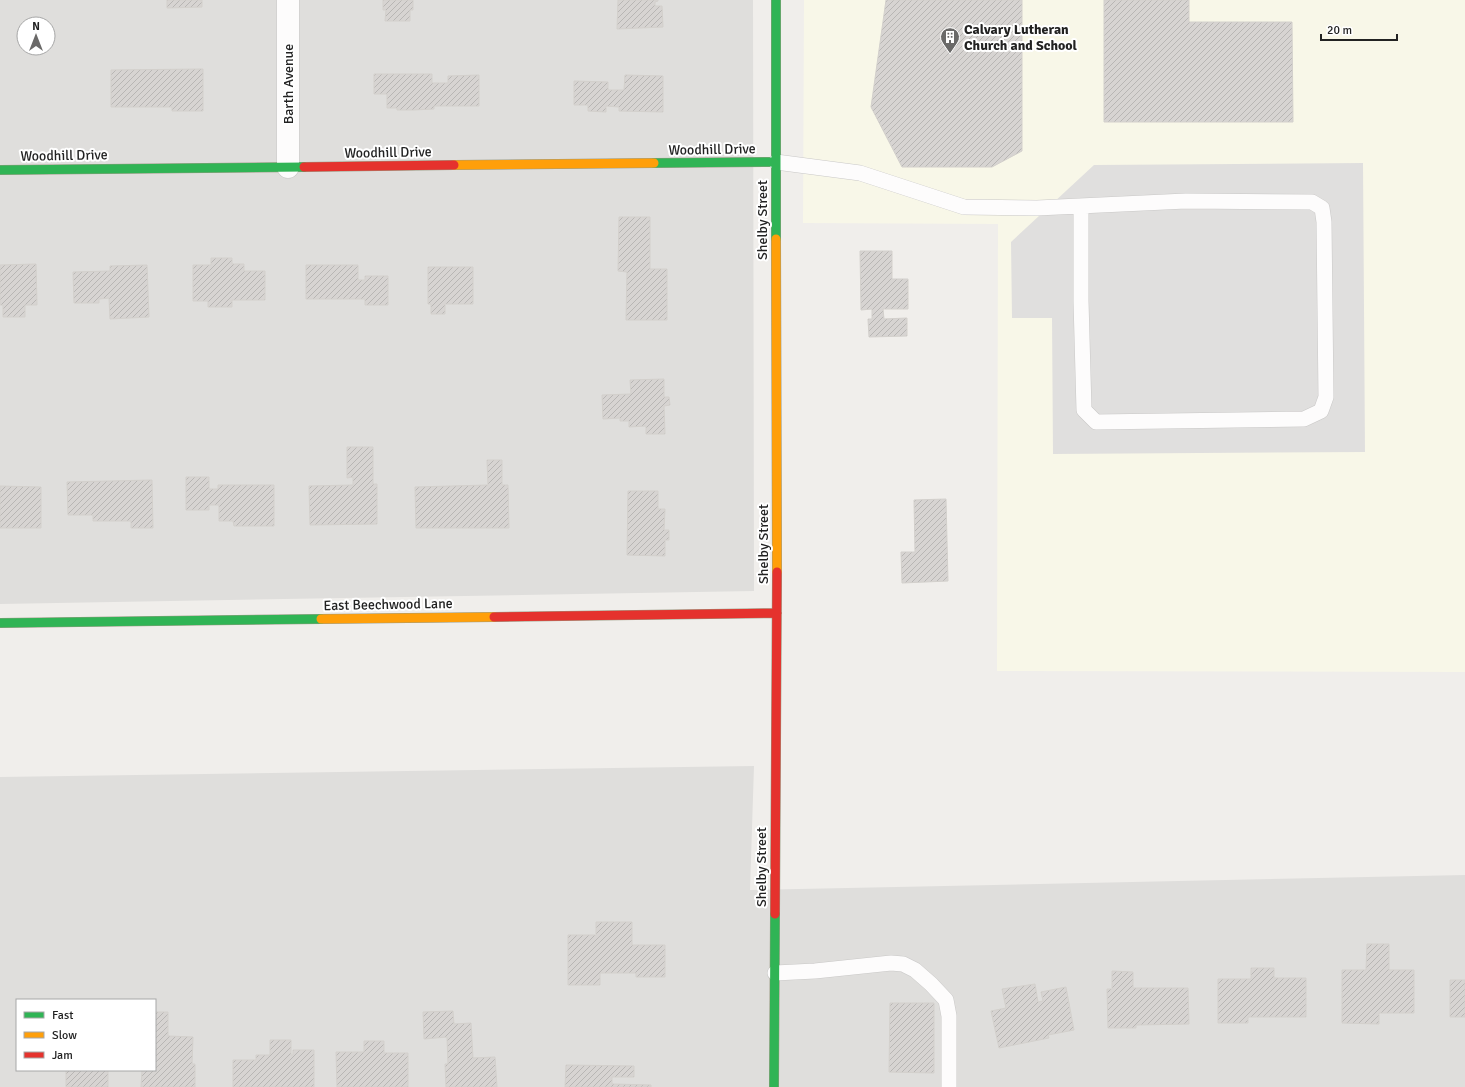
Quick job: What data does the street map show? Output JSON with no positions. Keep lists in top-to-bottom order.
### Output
{
  "streets": {
    "street": [
      "Barth Avenue",
      "Woodhill Drive",
      "Shelby Street",
      "East Beechwood Lane"
    ]
  },
  "crossings": [
    ["Barth Avenue", "Woodhill Drive"],
    ["Woodhill Drive", "Shelby Street"],
    ["Shelby Street", "East Beechwood Lane"]
  ],
  "places": {
    "building": ["Calvary Lutheran Church and School"]
  },
  "legend": ["Fast", "Slow", "Jam"],
  "scale_bar": "20 m",
  "north": "top"
}
